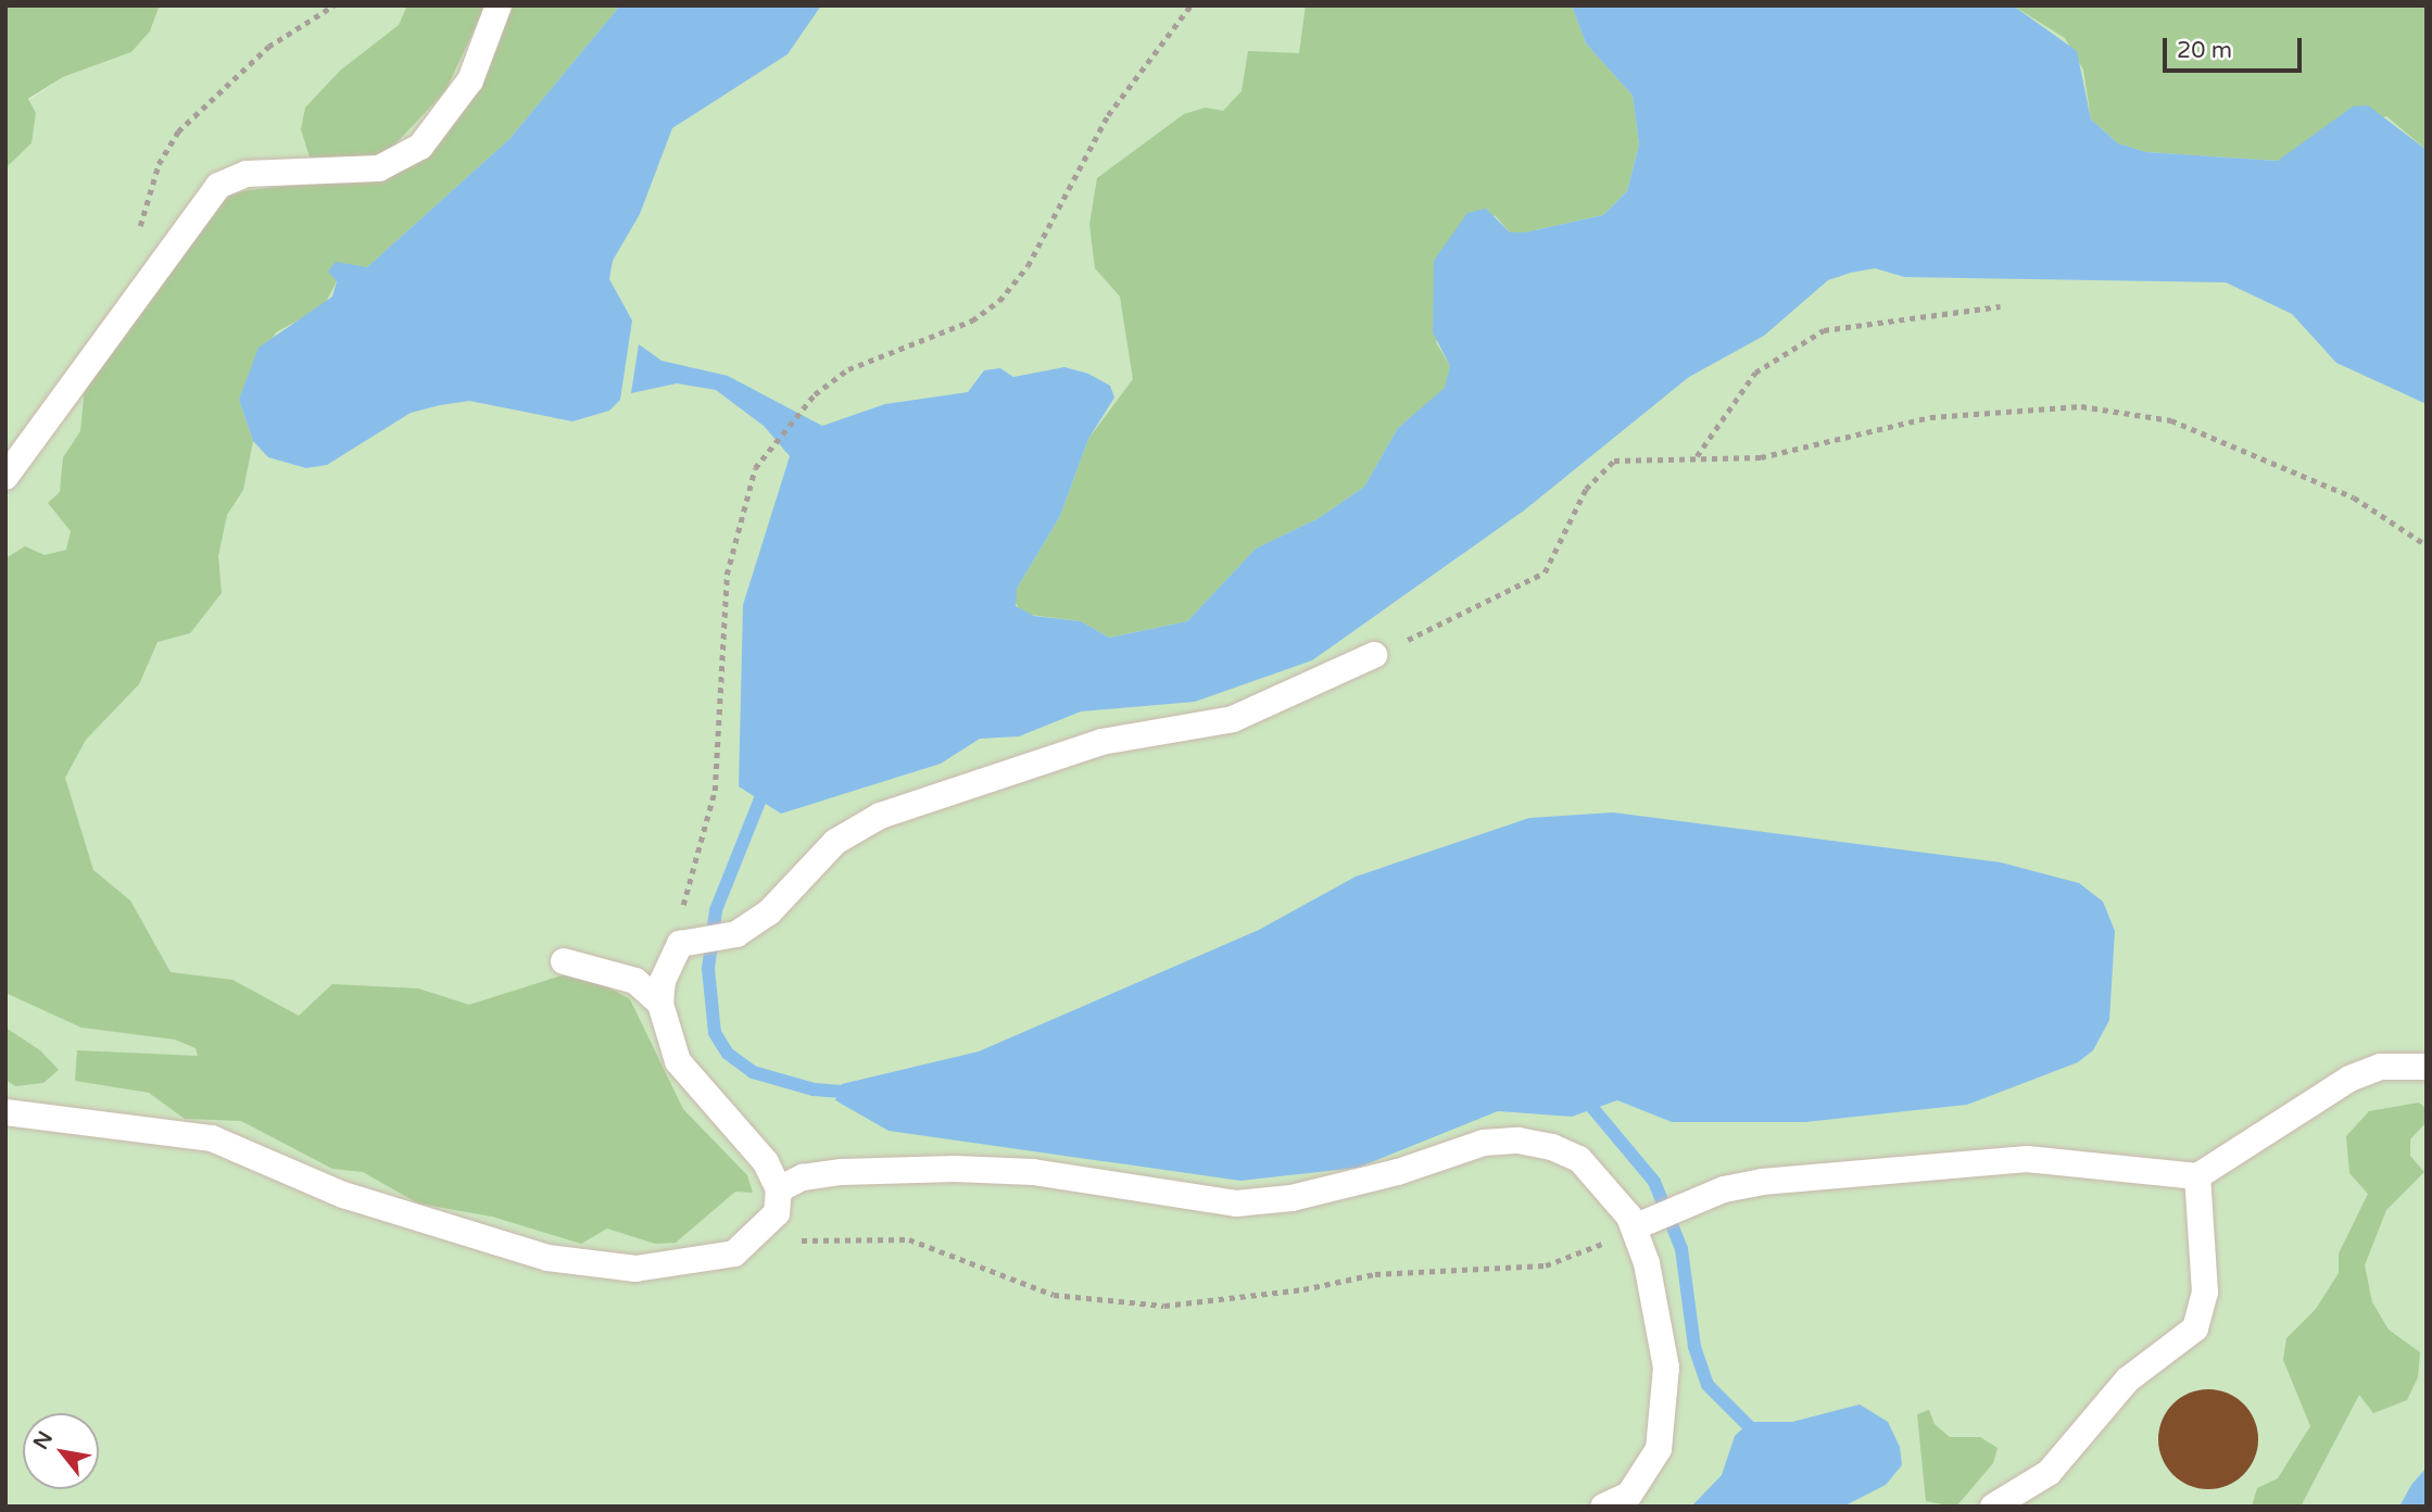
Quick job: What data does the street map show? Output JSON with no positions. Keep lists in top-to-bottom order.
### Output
{
  "scale_bar": "20 m",
  "north": "top left"
}
